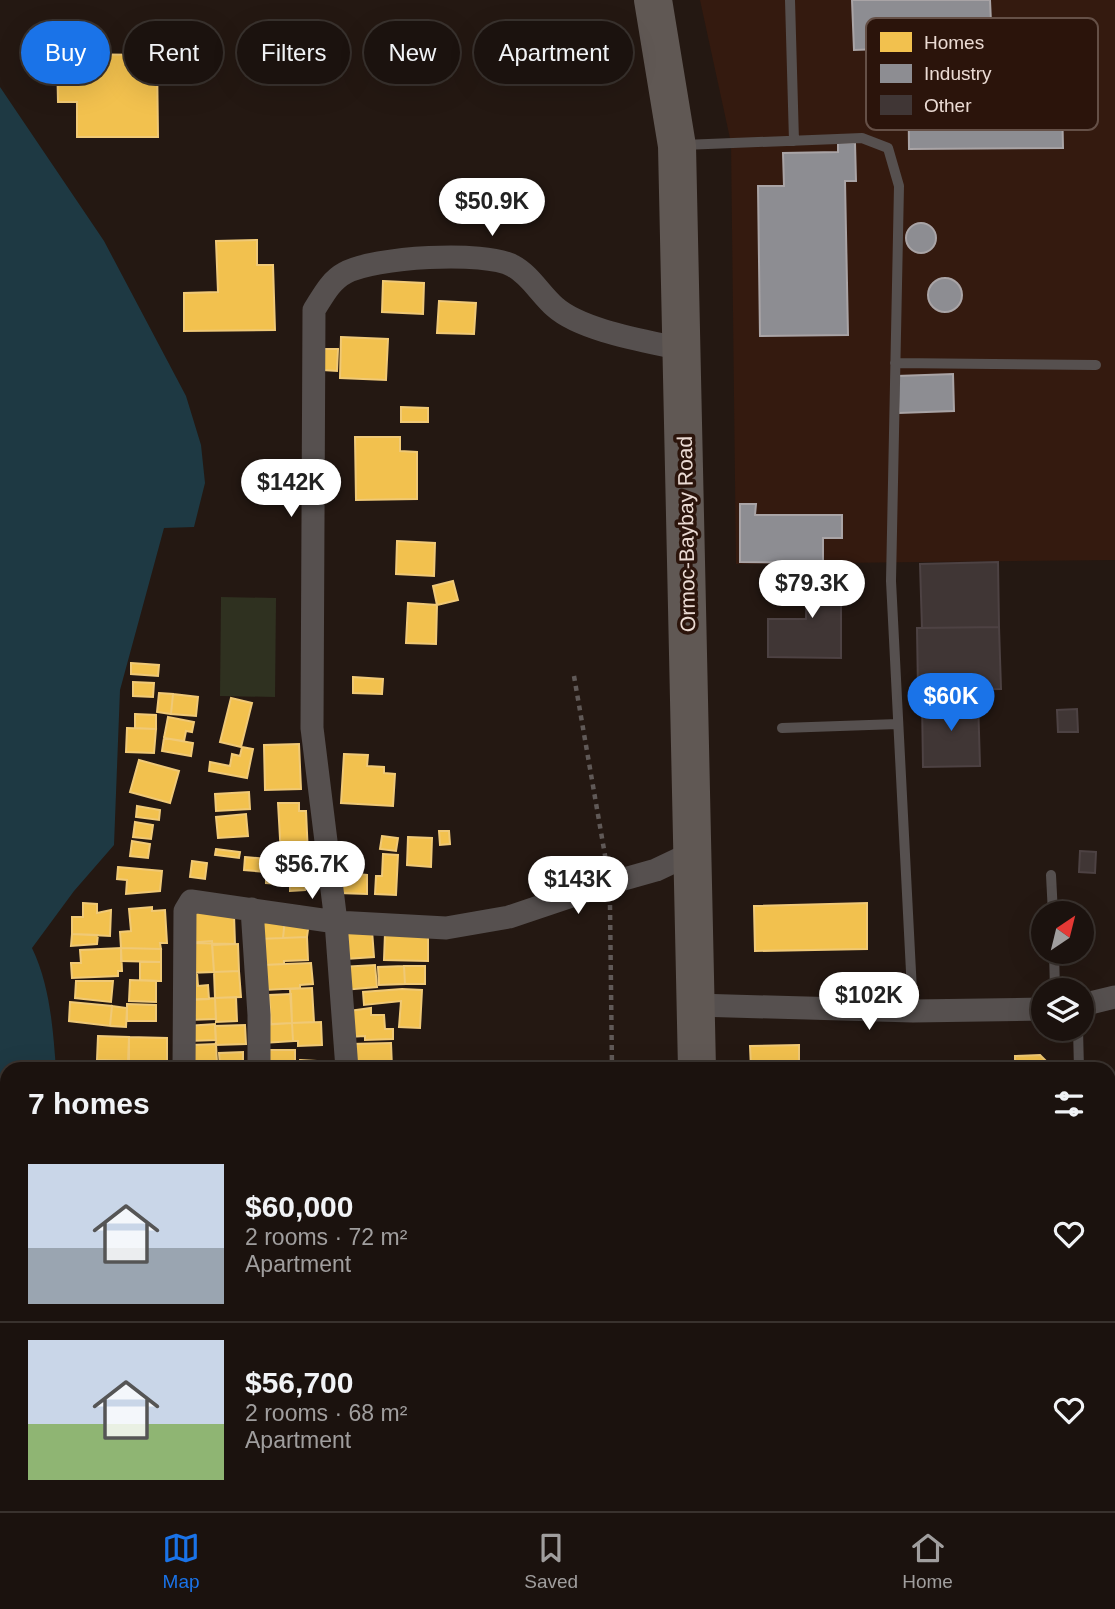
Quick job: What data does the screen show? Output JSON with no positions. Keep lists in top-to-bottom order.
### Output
{
  "streets": {
    "highway": ["Ormoc-Baybay Road"]
  },
  "legend": ["Homes", "Industry", "Other"],
  "north": "top right",
  "page": {
    "chip": [
      "Buy",
      "Rent",
      "Filters",
      "New",
      "Apartment"
    ],
    "price": [
      "$50.9K",
      "$142K",
      "$79.3K",
      "$60K",
      "$56.7K",
      "$143K",
      "$102K"
    ],
    "heading": "7 homes",
    "list": [
      {
        "name": "$60,000",
        "note": "2 rooms · 72 m² · Apartment"
      },
      {
        "name": "$56,700",
        "note": "2 rooms · 68 m² · Apartment"
      }
    ],
    "tabs": ["Map", "Saved", "Home"]
  }
}
